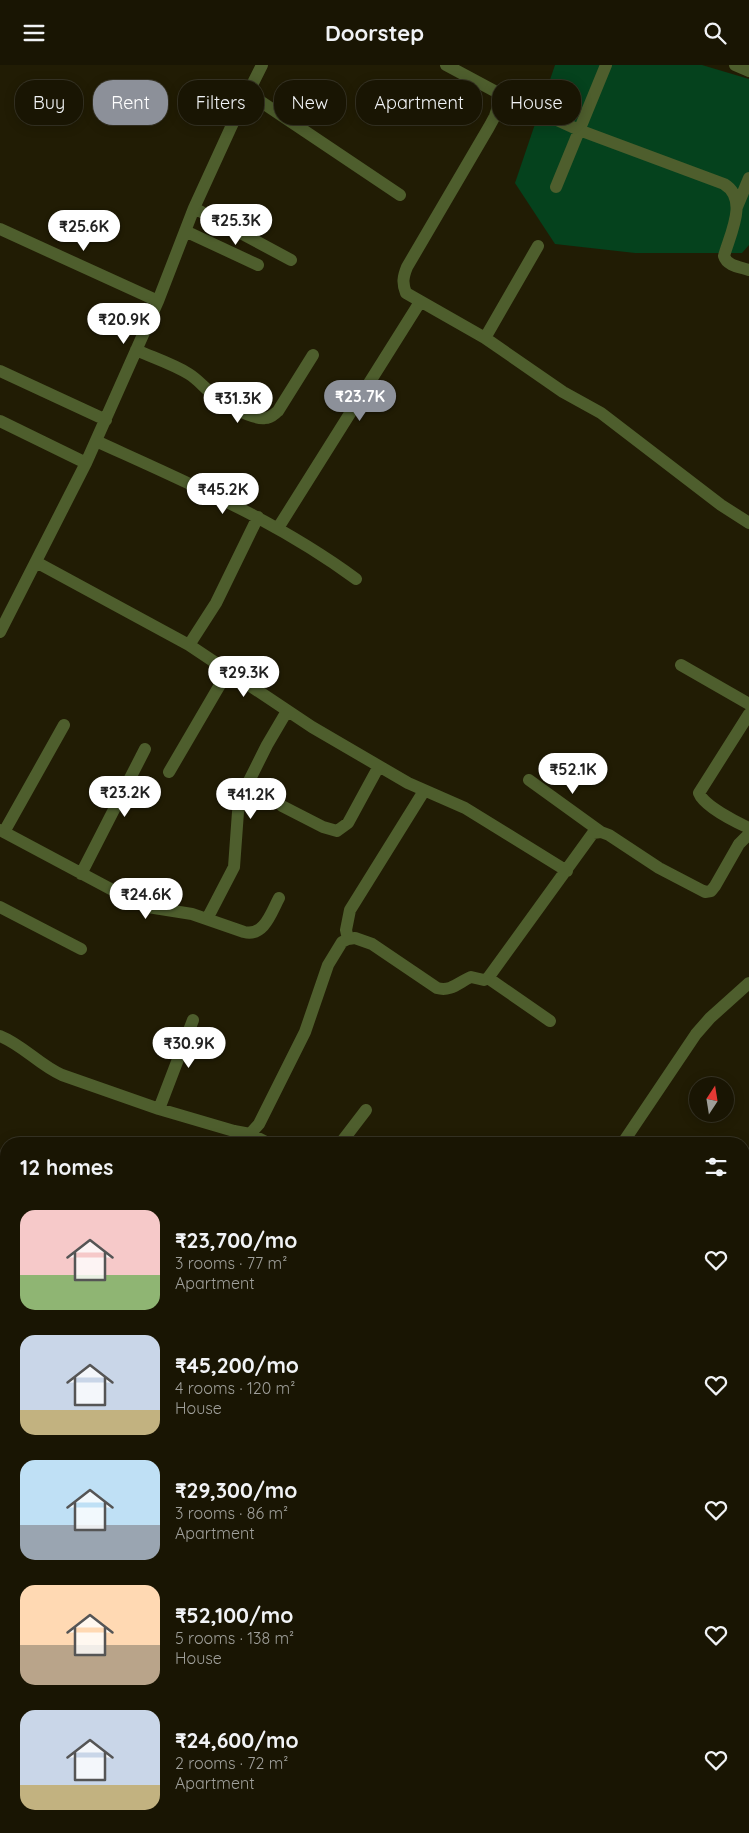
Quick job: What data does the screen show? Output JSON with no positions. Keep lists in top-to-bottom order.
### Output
{
  "north": "top",
  "page": {
    "header": "Doorstep",
    "chip": [
      "Buy",
      "Rent",
      "Filters",
      "New",
      "Apartment",
      "House"
    ],
    "price": [
      "₹25.3K",
      "₹25.6K",
      "₹20.9K",
      "₹23.7K",
      "₹31.3K",
      "₹45.2K",
      "₹29.3K",
      "₹52.1K",
      "₹23.2K",
      "₹41.2K",
      "₹24.6K",
      "₹30.9K"
    ],
    "heading": "12 homes",
    "list": [
      {
        "name": "₹23,700/mo",
        "note": "3 rooms · 77 m² · Apartment"
      },
      {
        "name": "₹45,200/mo",
        "note": "4 rooms · 120 m² · House"
      },
      {
        "name": "₹29,300/mo",
        "note": "3 rooms · 86 m² · Apartment"
      },
      {
        "name": "₹52,100/mo",
        "note": "5 rooms · 138 m² · House"
      },
      {
        "name": "₹24,600/mo",
        "note": "2 rooms · 72 m² · Apartment"
      }
    ]
  }
}
